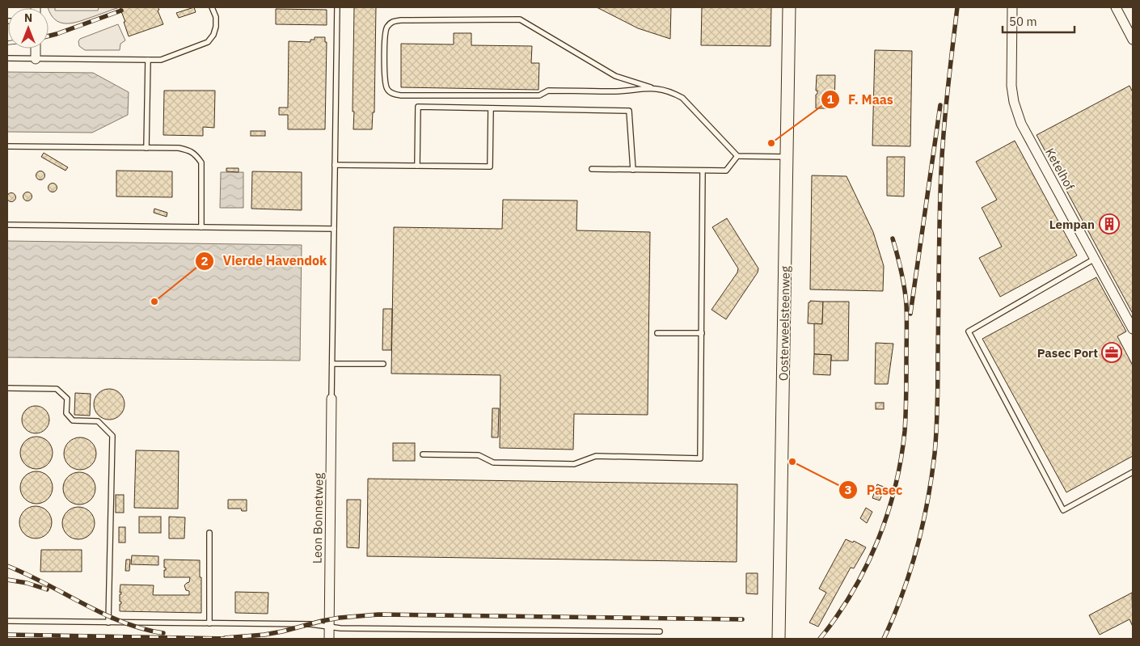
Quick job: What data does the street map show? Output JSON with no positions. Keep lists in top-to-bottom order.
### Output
{
  "streets": {
    "main road": ["Oosterweelsteenweg"],
    "street": ["Ketelhof", "Leon Bonnetweg"]
  },
  "places": {
    "other": ["F. Maas", "Vierde Havendok", "Pasec"],
    "building": ["Lempan"],
    "office": ["Pasec Port"]
  },
  "scale_bar": "50 m",
  "north": "top"
}
